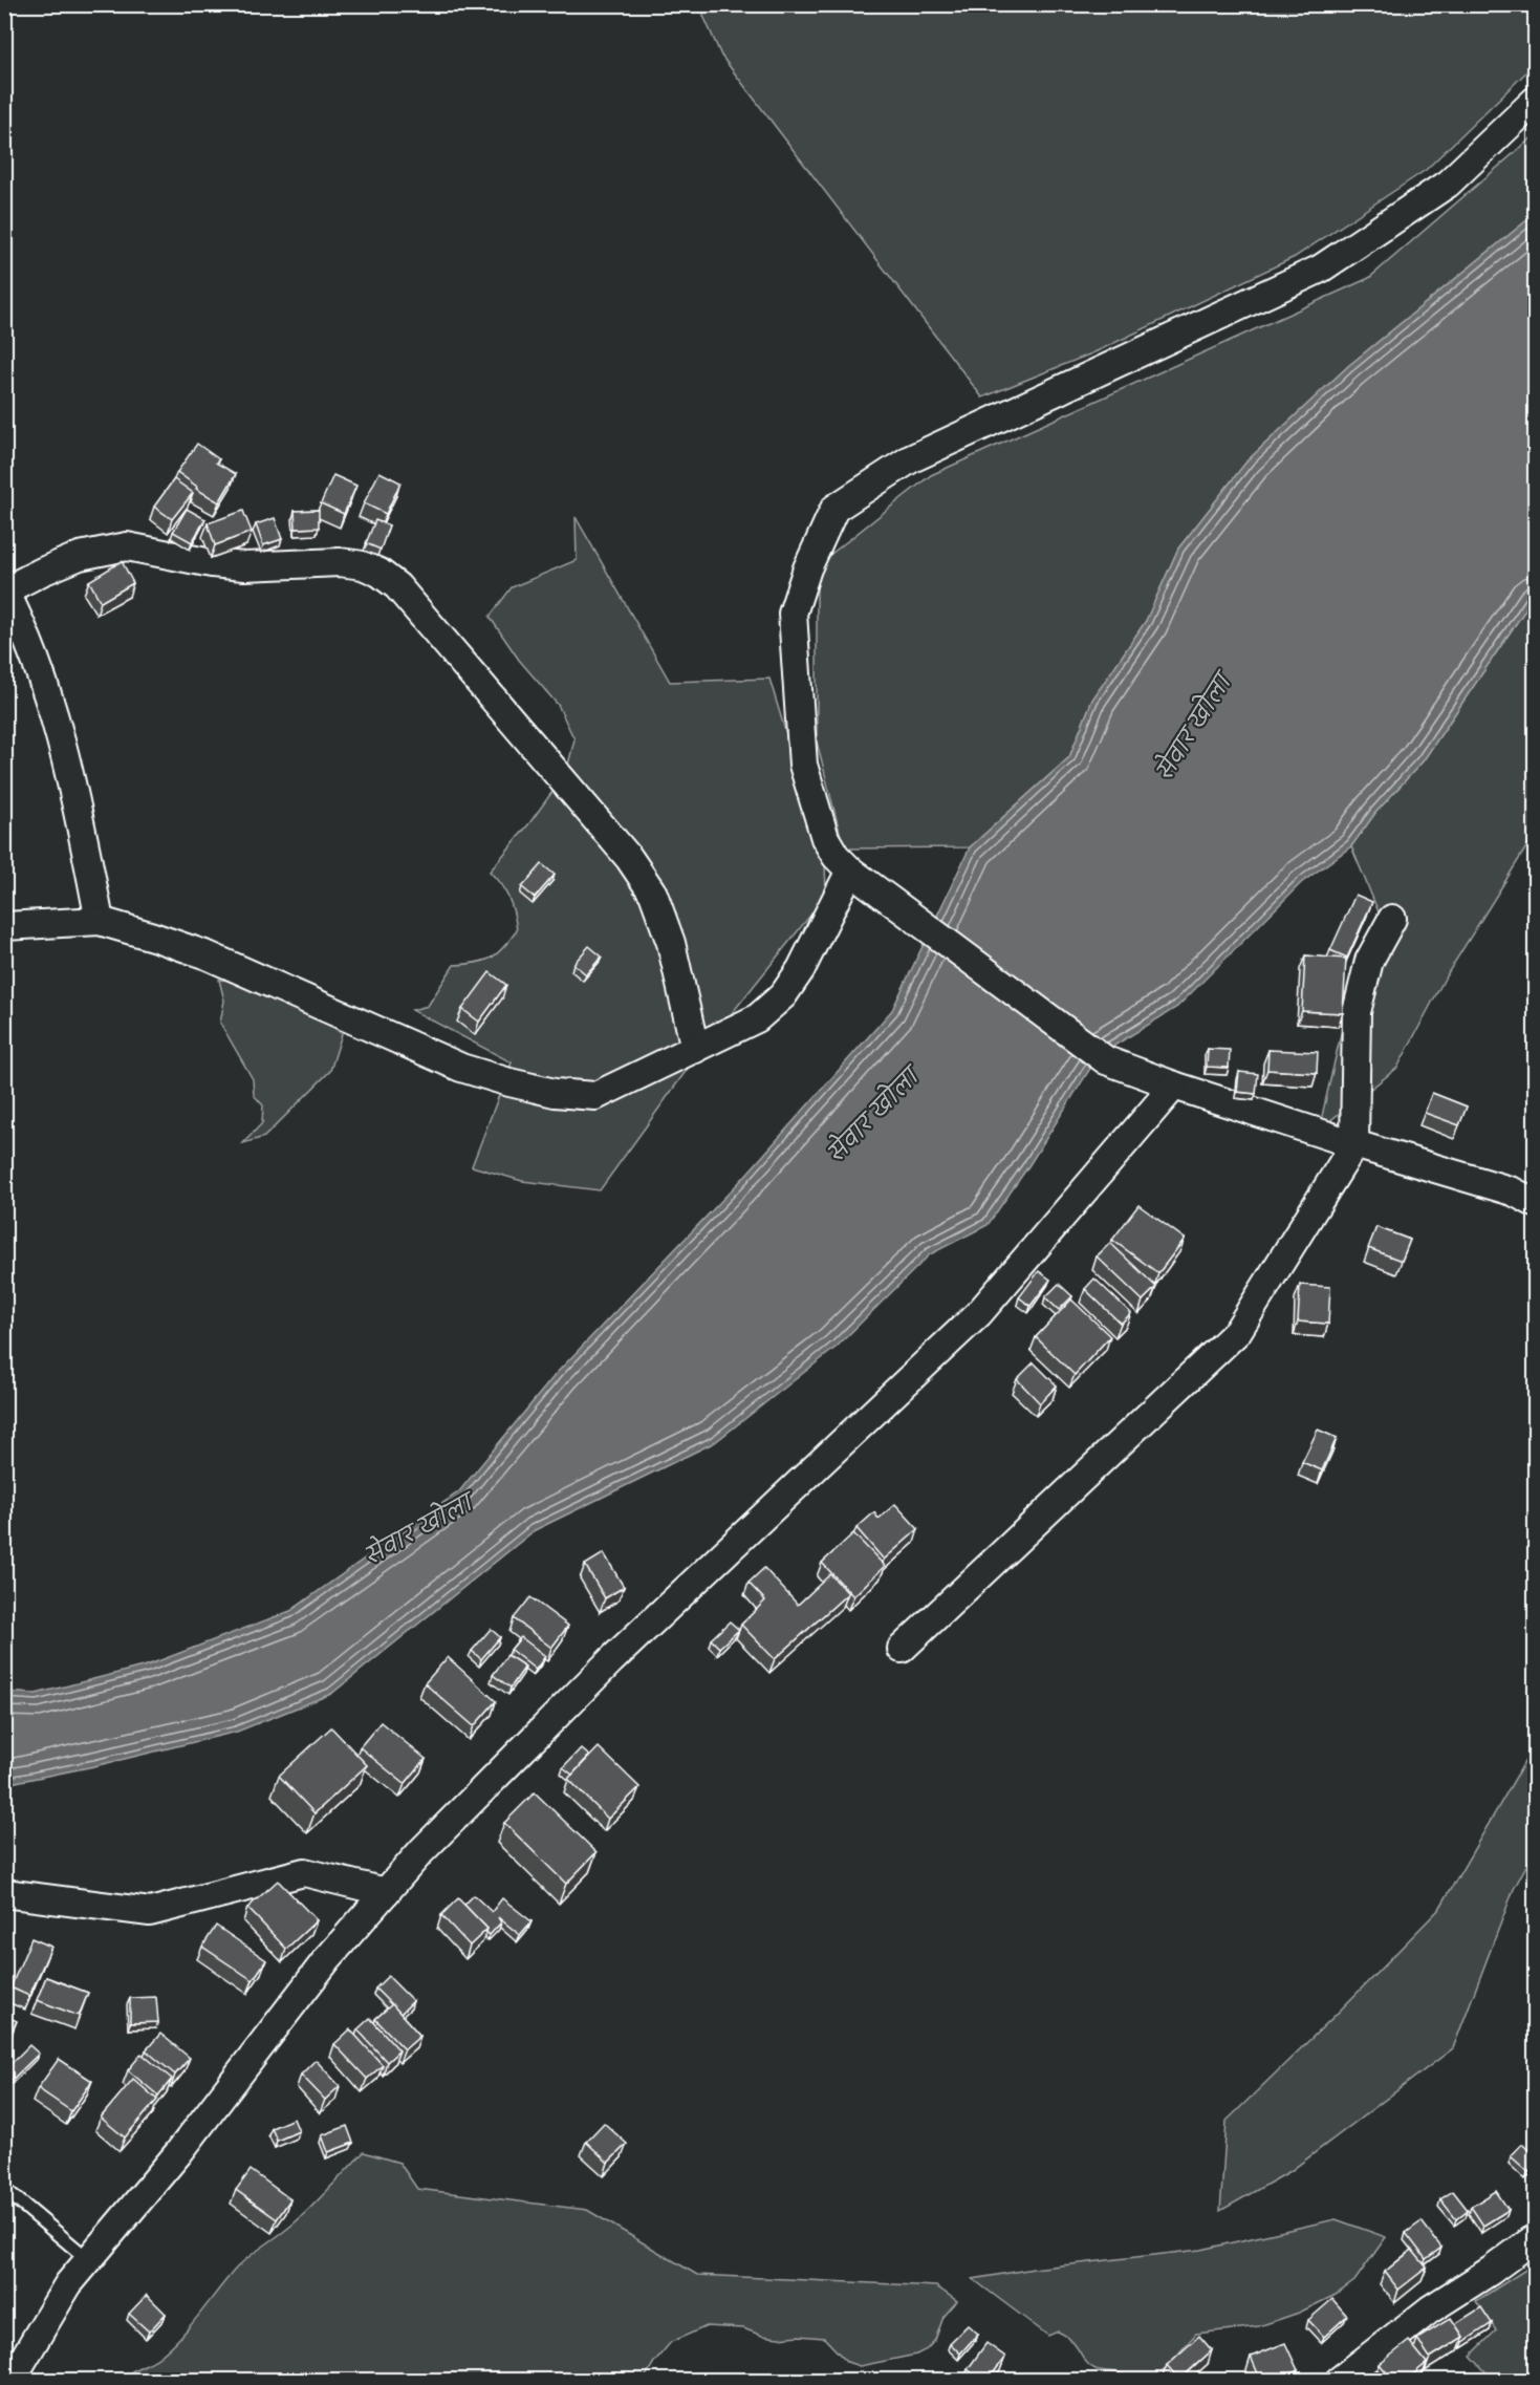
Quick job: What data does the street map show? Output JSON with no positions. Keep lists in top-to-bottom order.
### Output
{
  "water": ["सेवार खोला"]
}
